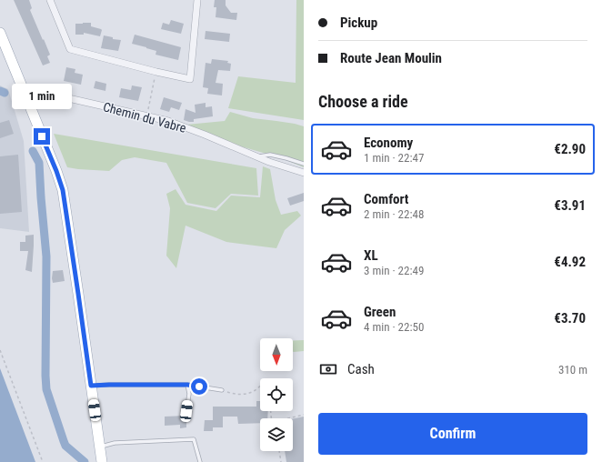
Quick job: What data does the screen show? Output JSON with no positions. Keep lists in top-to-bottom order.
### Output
{
  "streets": {
    "street": ["Chemin du Vabre"]
  },
  "north": "bottom",
  "page": {
    "banner": ["Pickup", "Route Jean Moulin"],
    "heading": "Choose a ride",
    "bubble": "1 min",
    "list": [
      {
        "name": "Economy",
        "note": "1 min · 22:47",
        "value": "€2.90"
      },
      {
        "name": "Comfort",
        "note": "2 min · 22:48",
        "value": "€3.91"
      },
      {
        "name": "XL",
        "note": "3 min · 22:49",
        "value": "€4.92"
      },
      {
        "name": "Green",
        "note": "4 min · 22:50",
        "value": "€3.70"
      }
    ],
    "pay": ["Cash", "310 m"],
    "buttons": "Confirm"
  }
}
